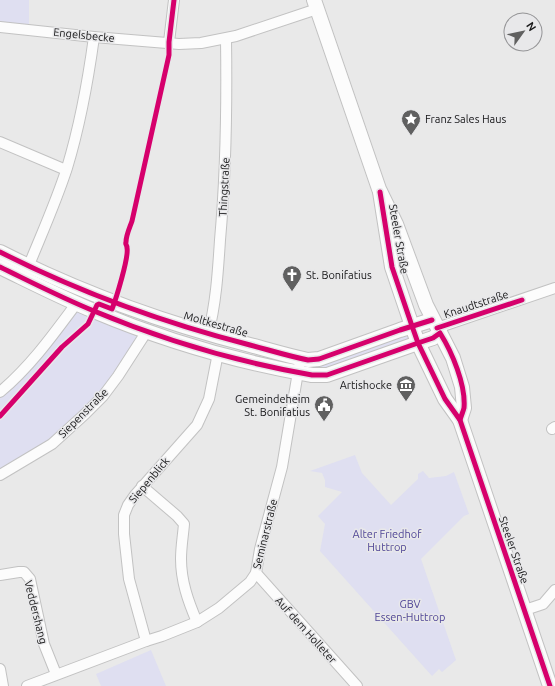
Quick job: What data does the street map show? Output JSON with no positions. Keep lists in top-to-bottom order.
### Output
{
  "streets": {
    "main road": ["Steeler Straße", "Moltkestraße"],
    "street": [
      "Engelsbecke",
      "Thingstraße",
      "Knaudtstraße",
      "Siepenstraße",
      "Siepenblick",
      "Seminarstraße",
      "Veddershang",
      "Auf dem Holleter"
    ]
  },
  "crossings": [
    ["Engelsbecke", "Thingstraße"],
    ["Engelsbecke", "Steeler Straße"],
    ["Thingstraße", "Moltkestraße"],
    ["Steeler Straße", "Knaudtstraße"],
    ["Steeler Straße", "Moltkestraße"],
    ["Knaudtstraße", "Moltkestraße"],
    ["Moltkestraße", "Seminarstraße"],
    ["Siepenblick", "Seminarstraße"],
    ["Seminarstraße", "Veddershang"],
    ["Seminarstraße", "Auf dem Holleter"]
  ],
  "parks": ["Alter Friedhof Huttrop", "GBV Essen-Huttrop"],
  "places": {
    "place": ["Franz Sales Haus"],
    "church": ["St. Bonifatius"],
    "museum": ["Artishocke"],
    "public building": ["Gemeindeheim St. Bonifatius"]
  },
  "north": "top right"
}
